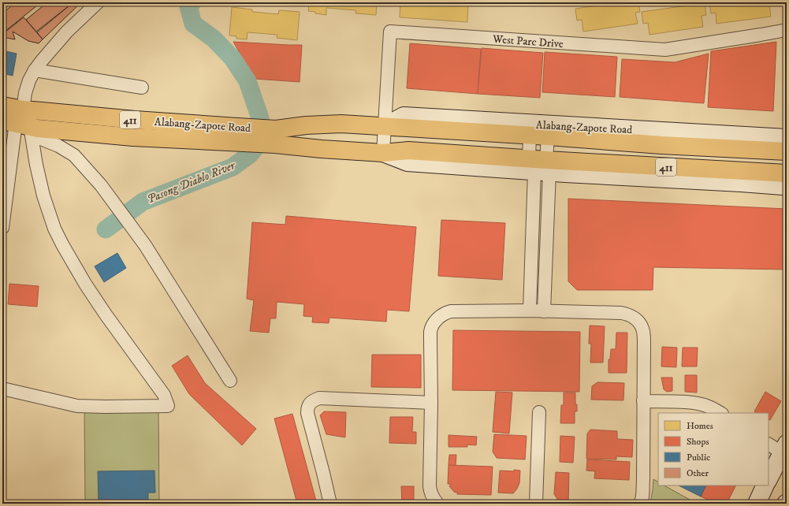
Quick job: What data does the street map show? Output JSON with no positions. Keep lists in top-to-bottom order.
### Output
{
  "streets": {
    "highway": ["411", "Alabang-Zapote Road"],
    "street": ["West Parc Drive"]
  },
  "crossings": [
    ["West Parc Drive", "Alabang-Zapote Road"]
  ],
  "water": ["Pasong Diablo River"],
  "legend": [
    "Homes",
    "Shops",
    "Public",
    "Other"
  ]
}
